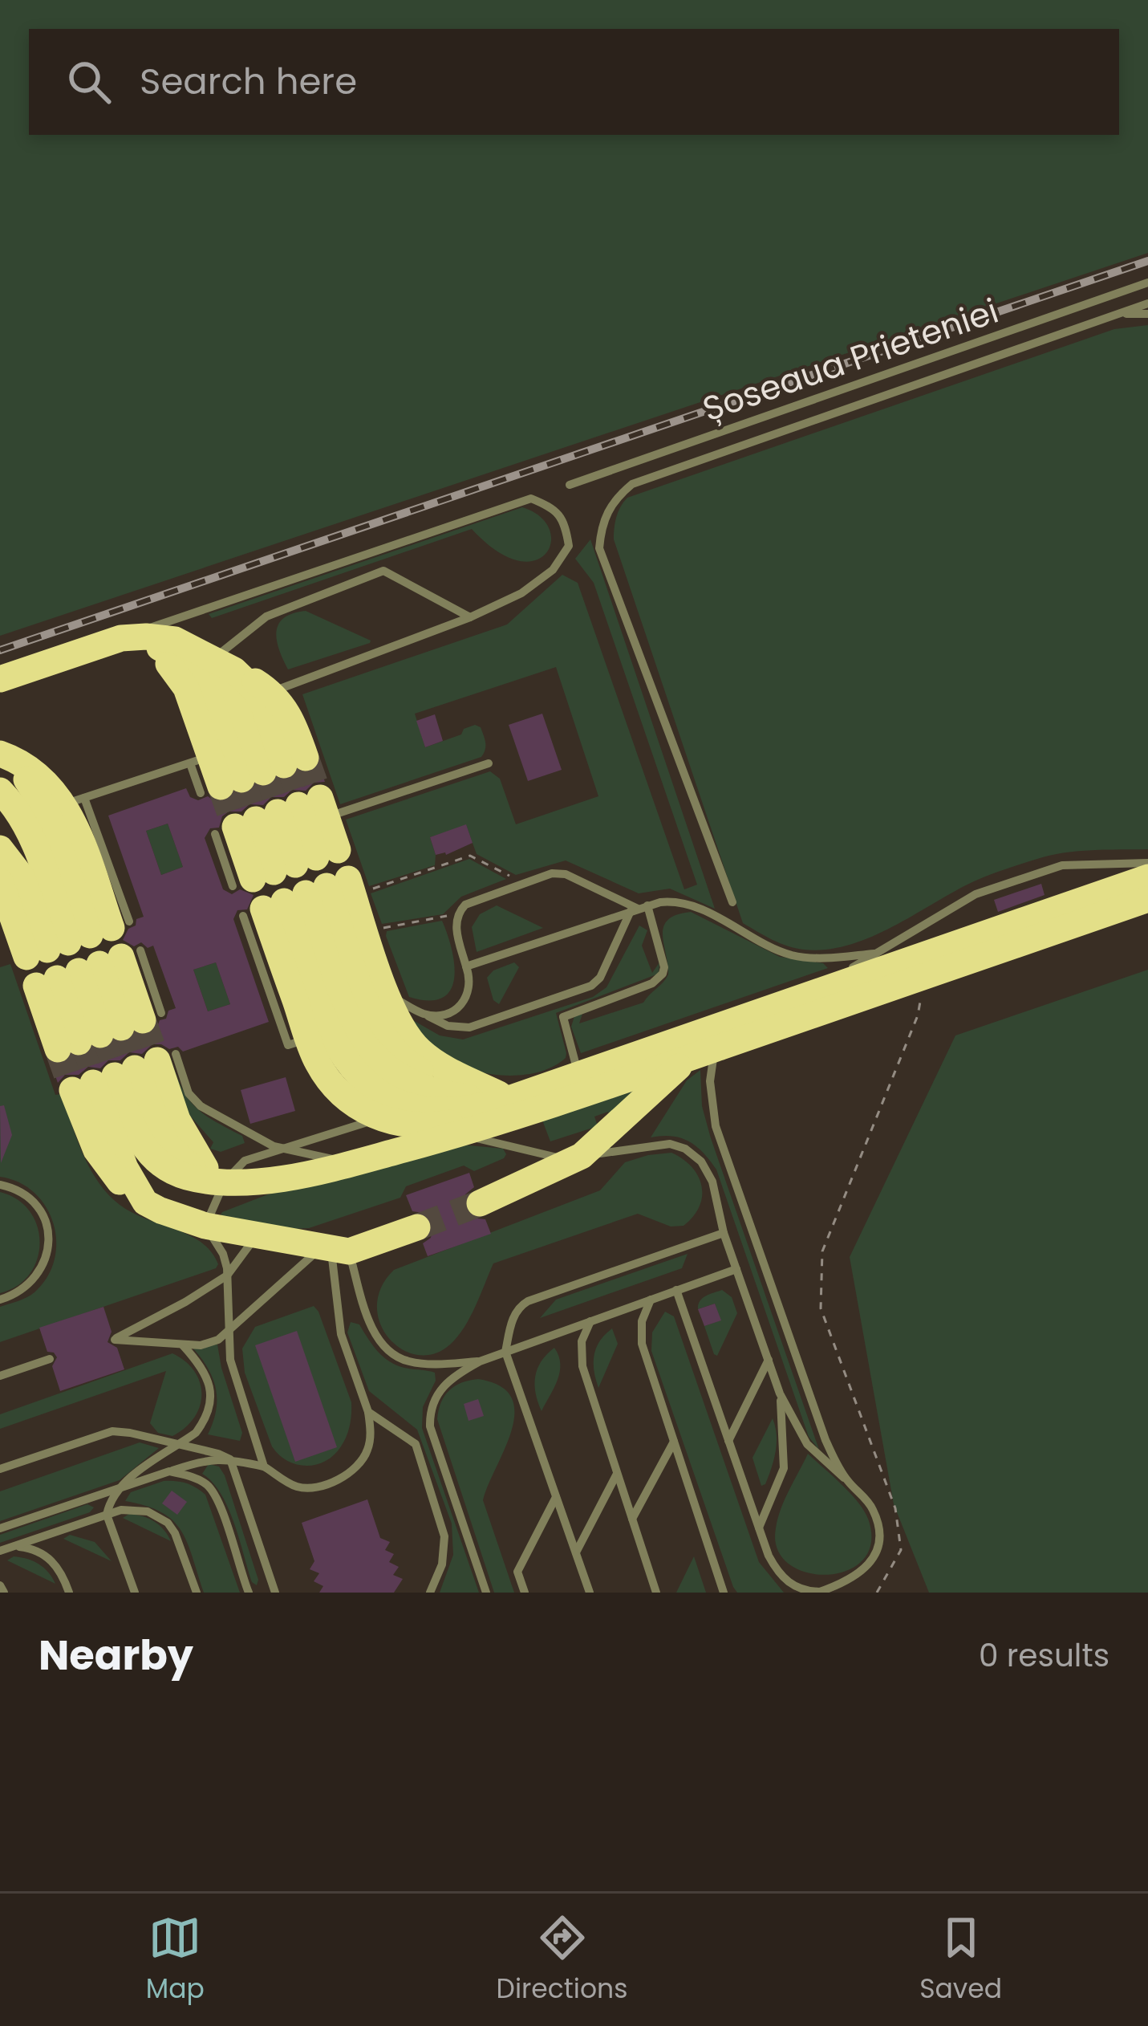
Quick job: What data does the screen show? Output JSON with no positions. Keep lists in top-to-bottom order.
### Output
{
  "streets": {
    "lane": ["Șoseaua Prieteniei"]
  },
  "page": {
    "search": "Search here",
    "heading": ["Nearby", "0 results"],
    "nav": ["Map", "Directions", "Saved"]
  }
}
